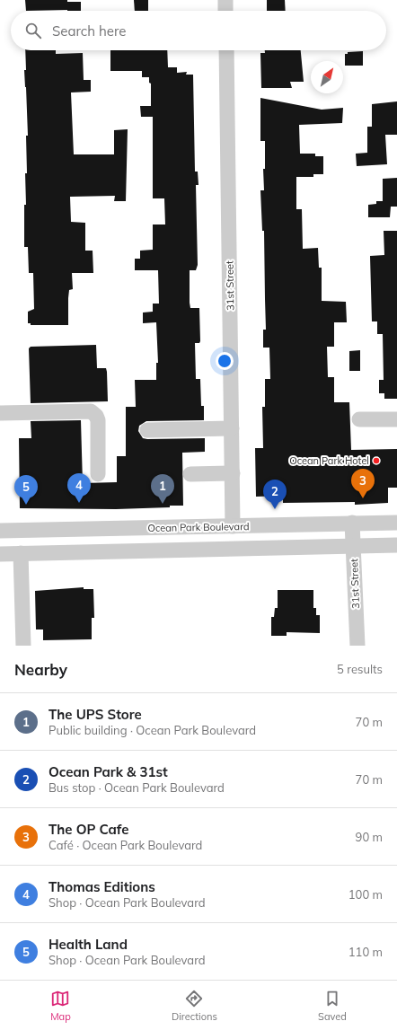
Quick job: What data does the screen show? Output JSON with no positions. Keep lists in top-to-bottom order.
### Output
{
  "streets": {
    "street": ["31st Street", "Ocean Park Boulevard"]
  },
  "crossings": [
    ["31st Street", "Ocean Park Boulevard"]
  ],
  "places": ["Ocean Park Hotel"],
  "north": "top right",
  "page": {
    "search": "Search here",
    "pins": [
      "3",
      "4",
      "1",
      "5",
      "2"
    ],
    "heading": ["Nearby", "5 results"],
    "list": [
      {
        "mark": "1",
        "name": "The UPS Store",
        "note": "Public building · Ocean Park Boulevard",
        "value": "70 m"
      },
      {
        "mark": "2",
        "name": "Ocean Park & 31st",
        "note": "Bus stop · Ocean Park Boulevard",
        "value": "70 m"
      },
      {
        "mark": "3",
        "name": "The OP Cafe",
        "note": "Café · Ocean Park Boulevard",
        "value": "90 m"
      },
      {
        "mark": "4",
        "name": "Thomas Editions",
        "note": "Shop · Ocean Park Boulevard",
        "value": "100 m"
      },
      {
        "mark": "5",
        "name": "Health Land",
        "note": "Shop · Ocean Park Boulevard",
        "value": "110 m"
      }
    ],
    "nav": ["Map", "Directions", "Saved"]
  }
}
